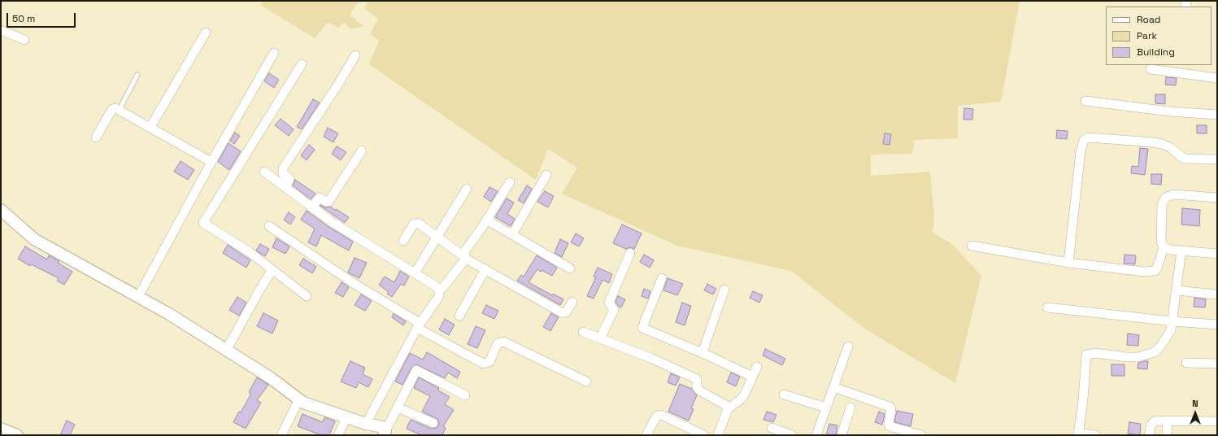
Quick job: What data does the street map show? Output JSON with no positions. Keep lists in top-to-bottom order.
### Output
{
  "legend": ["Road", "Park", "Building"],
  "scale_bar": "50 m",
  "north": "top"
}
